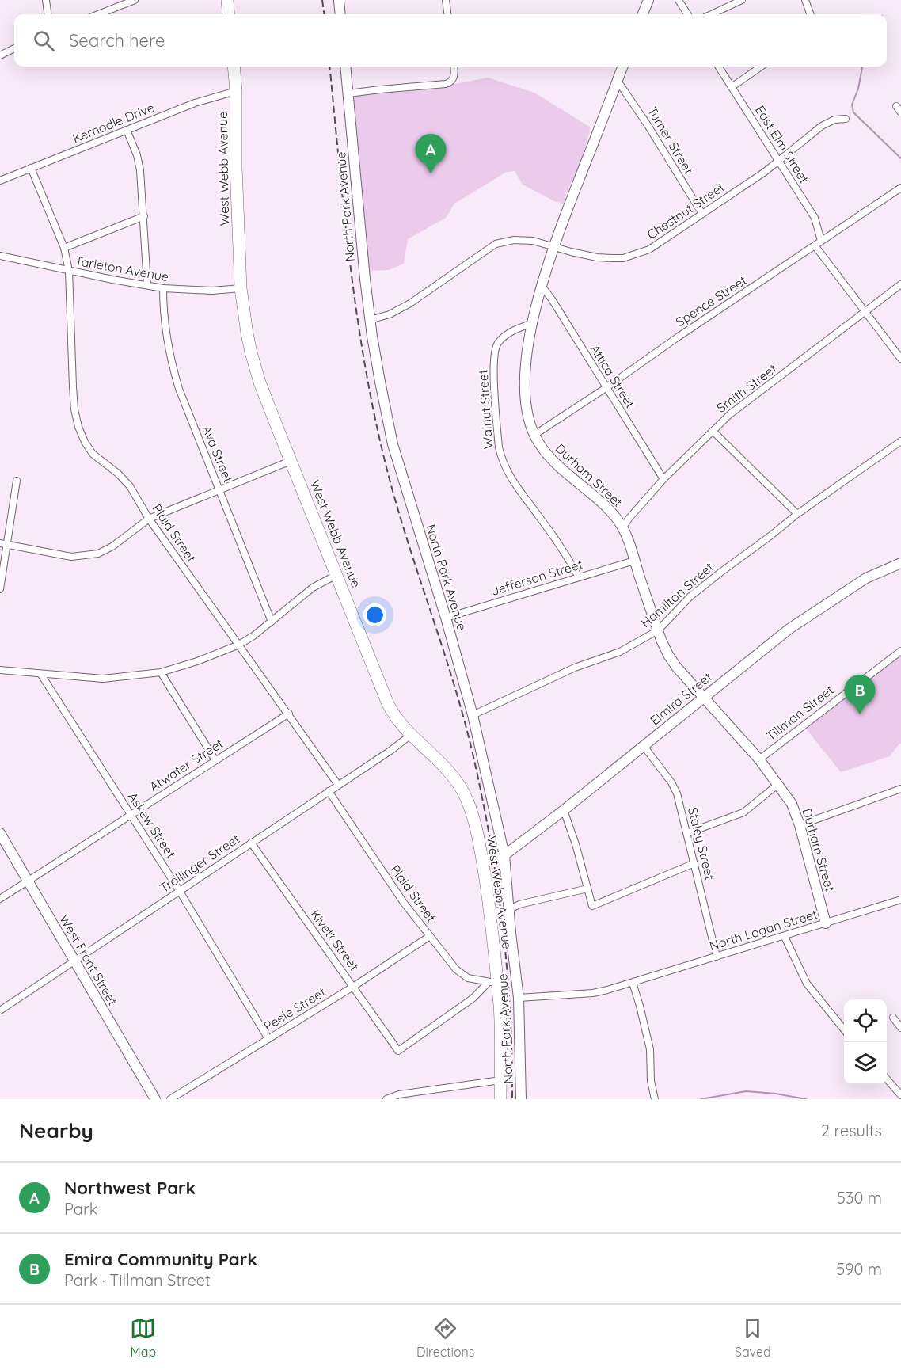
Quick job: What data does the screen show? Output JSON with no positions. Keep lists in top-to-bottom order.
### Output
{
  "streets": {
    "highway": ["West Webb Avenue"],
    "street": [
      "Kernodle Drive",
      "Turner Street",
      "East Elm Street",
      "North Park Avenue",
      "Chestnut Street",
      "Tarleton Avenue",
      "Spence Street",
      "Attica Street",
      "Smith Street",
      "Walnut Street",
      "Ava Street",
      "Durham Street",
      "Plaid Street",
      "Jefferson Street",
      "Hamilton Street",
      "Elmira Street",
      "Tillman Street",
      "Atwater Street",
      "Askew Street",
      "Staley Street",
      "Trollinger Street",
      "North Logan Street",
      "Kivett Street",
      "West Front Street",
      "Peele Street"
    ]
  },
  "crossings": [
    ["Kernodle Drive", "West Webb Avenue"],
    ["Kernodle Drive", "Plaid Street"],
    ["Turner Street", "Chestnut Street"],
    ["Turner Street", "Durham Street"],
    ["East Elm Street", "Chestnut Street"],
    ["East Elm Street", "Spence Street"],
    ["West Webb Avenue", "Tarleton Avenue"],
    ["West Webb Avenue", "Plaid Street"],
    ["West Webb Avenue", "Elmira Street"],
    ["West Webb Avenue", "Trollinger Street"],
    ["West Webb Avenue", "Kivett Street"],
    ["North Park Avenue", "Chestnut Street"],
    ["North Park Avenue", "Jefferson Street"],
    ["North Park Avenue", "Hamilton Street"],
    ["North Park Avenue", "Elmira Street"],
    ["North Park Avenue", "North Logan Street"],
    ["Chestnut Street", "Durham Street"],
    ["Tarleton Avenue", "Ava Street"],
    ["Tarleton Avenue", "Plaid Street"],
    ["Spence Street", "Attica Street"],
    ["Spence Street", "Durham Street"],
    ["Attica Street", "Smith Street"],
    ["Attica Street", "Durham Street"],
    ["Smith Street", "Durham Street"],
    ["Walnut Street", "Durham Street"],
    ["Walnut Street", "Jefferson Street"],
    ["Durham Street", "Jefferson Street"],
    ["Durham Street", "Hamilton Street"],
    ["Durham Street", "Elmira Street"],
    ["Durham Street", "Tillman Street"],
    ["Durham Street", "North Logan Street"],
    ["Plaid Street", "Atwater Street"],
    ["Plaid Street", "Trollinger Street"],
    ["Plaid Street", "Kivett Street"],
    ["Plaid Street", "Peele Street"],
    ["Elmira Street", "Staley Street"],
    ["Atwater Street", "Askew Street"],
    ["Atwater Street", "West Front Street"],
    ["Askew Street", "Trollinger Street"],
    ["Askew Street", "Peele Street"],
    ["Staley Street", "North Logan Street"],
    ["Trollinger Street", "Kivett Street"],
    ["Trollinger Street", "West Front Street"],
    ["Kivett Street", "Peele Street"]
  ],
  "page": {
    "search": "Search here",
    "pins": ["A", "B"],
    "heading": ["Nearby", "2 results"],
    "list": [
      {
        "mark": "A",
        "name": "Northwest Park",
        "note": "Park",
        "value": "530 m"
      },
      {
        "mark": "B",
        "name": "Emira Community Park",
        "note": "Park · Tillman Street",
        "value": "590 m"
      }
    ],
    "nav": ["Map", "Directions", "Saved"]
  }
}
